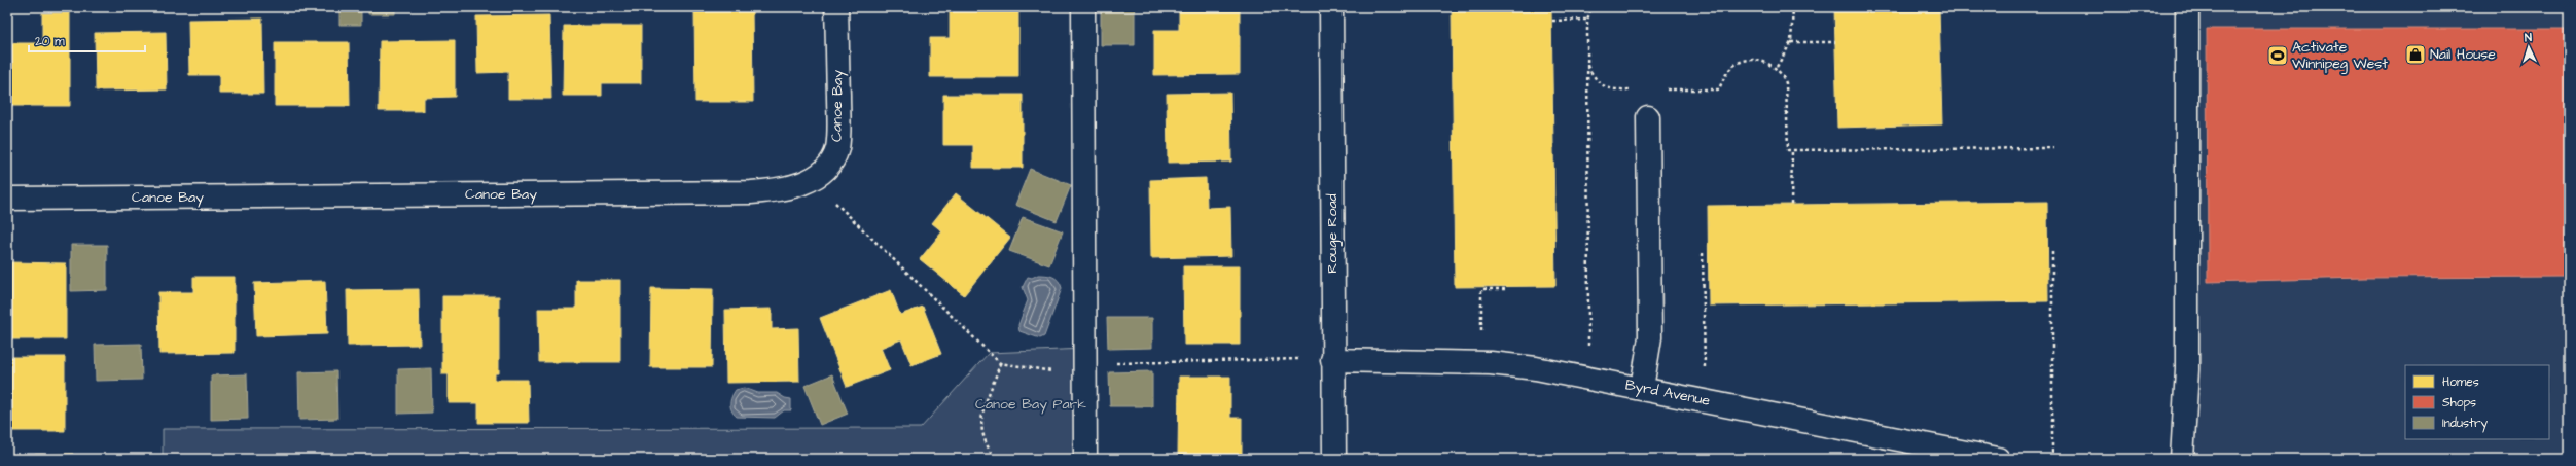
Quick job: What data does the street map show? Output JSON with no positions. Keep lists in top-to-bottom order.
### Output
{
  "streets": {
    "street": ["Canoe Bay", "Rouge Road", "Byrd Avenue"]
  },
  "crossings": [
    ["Rouge Road", "Byrd Avenue"]
  ],
  "parks": ["Canoe Bay Park"],
  "places": {
    "shop": ["Nail House"],
    "sports": ["Activate Winnipeg West"]
  },
  "legend": ["Homes", "Shops", "Industry"],
  "scale_bar": "20 m",
  "north": "top"
}
